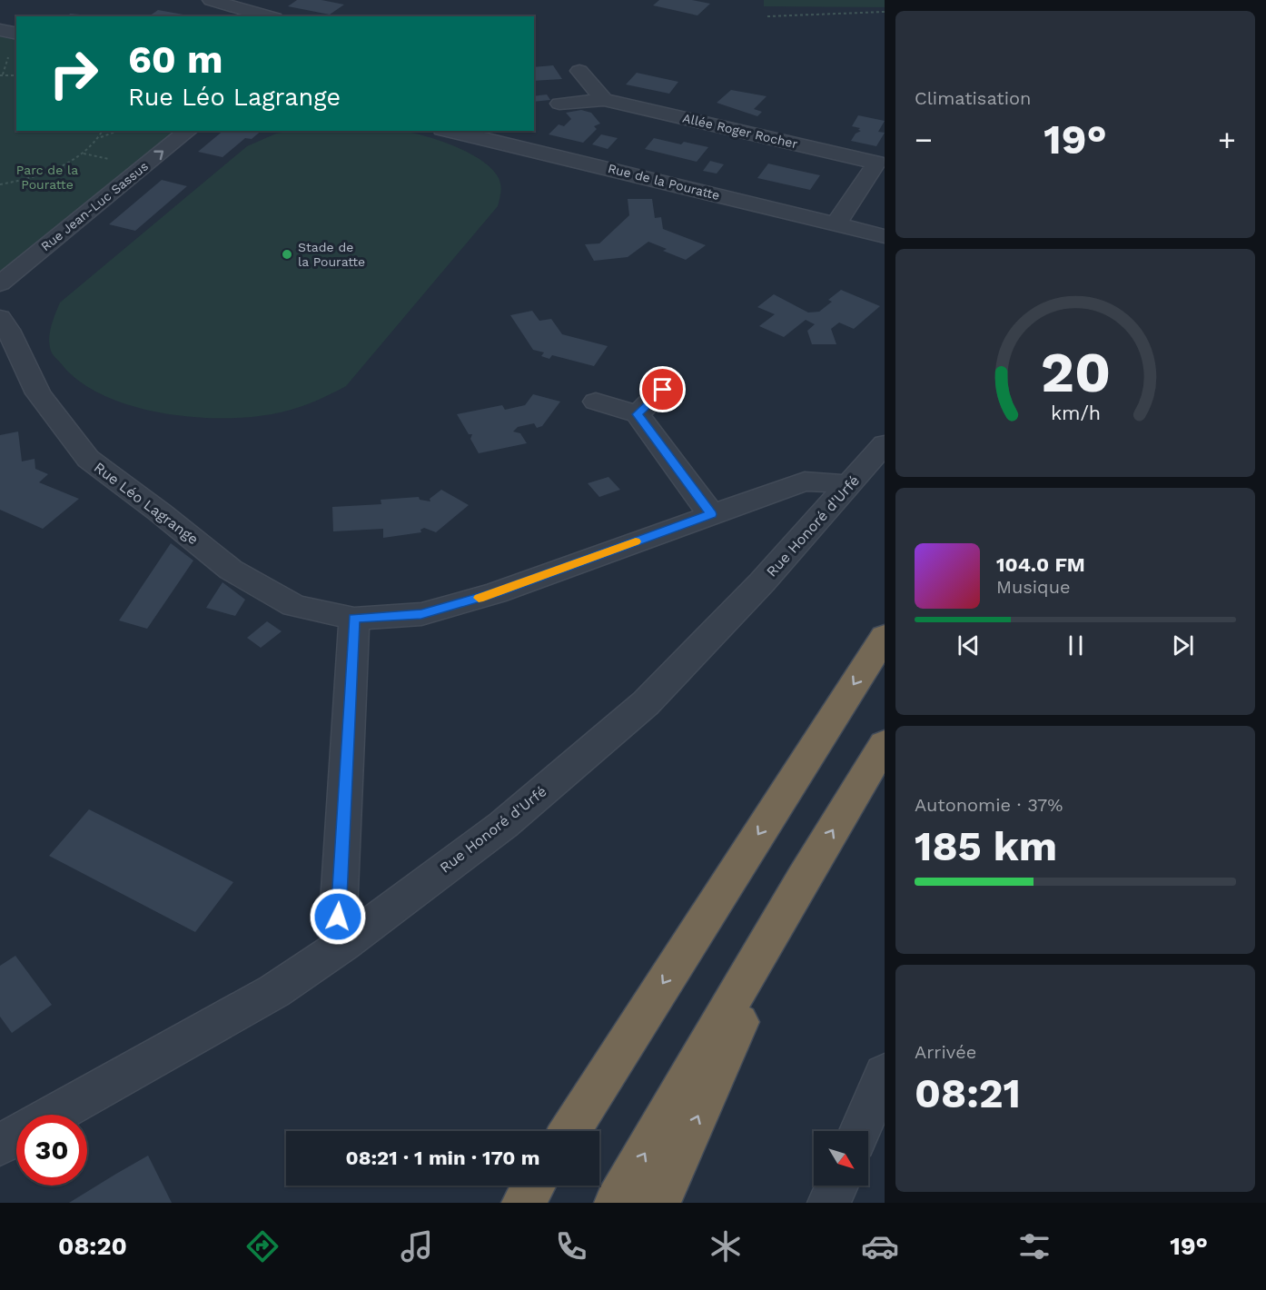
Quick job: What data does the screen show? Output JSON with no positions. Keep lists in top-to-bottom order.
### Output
{
  "streets": {
    "street": [
      "Allée Roger Rocher",
      "Rue de la Pouratte",
      "Rue Jean-Luc Sassus",
      "Rue Léo Lagrange",
      "Rue Honoré d'Urfé"
    ]
  },
  "crossings": [
    ["Allée Roger Rocher", "Rue de la Pouratte"],
    ["Rue Léo Lagrange", "Rue Honoré d'Urfé"]
  ],
  "one_way": ["Rue Jean-Luc Sassus"],
  "parks": ["Parc de la Pouratte"],
  "places": ["Stade de la Pouratte"],
  "north": "bottom right",
  "page": {
    "tile": [
      "Climatisation",
      ["Autonomie · 37%", "185 km"],
      ["Arrivée", "08:21"]
    ],
    "turn": ["60 m", "Rue Léo Lagrange"],
    "heat": ["−", "19°", "+"],
    "song": ["104.0 FM", "Musique"],
    "limit": "30",
    "trip": "08:21 · 1 min · 170 m",
    "tabs": ["08:20", "19°"],
    "gauge": ["20", "km/h"]
  }
}
